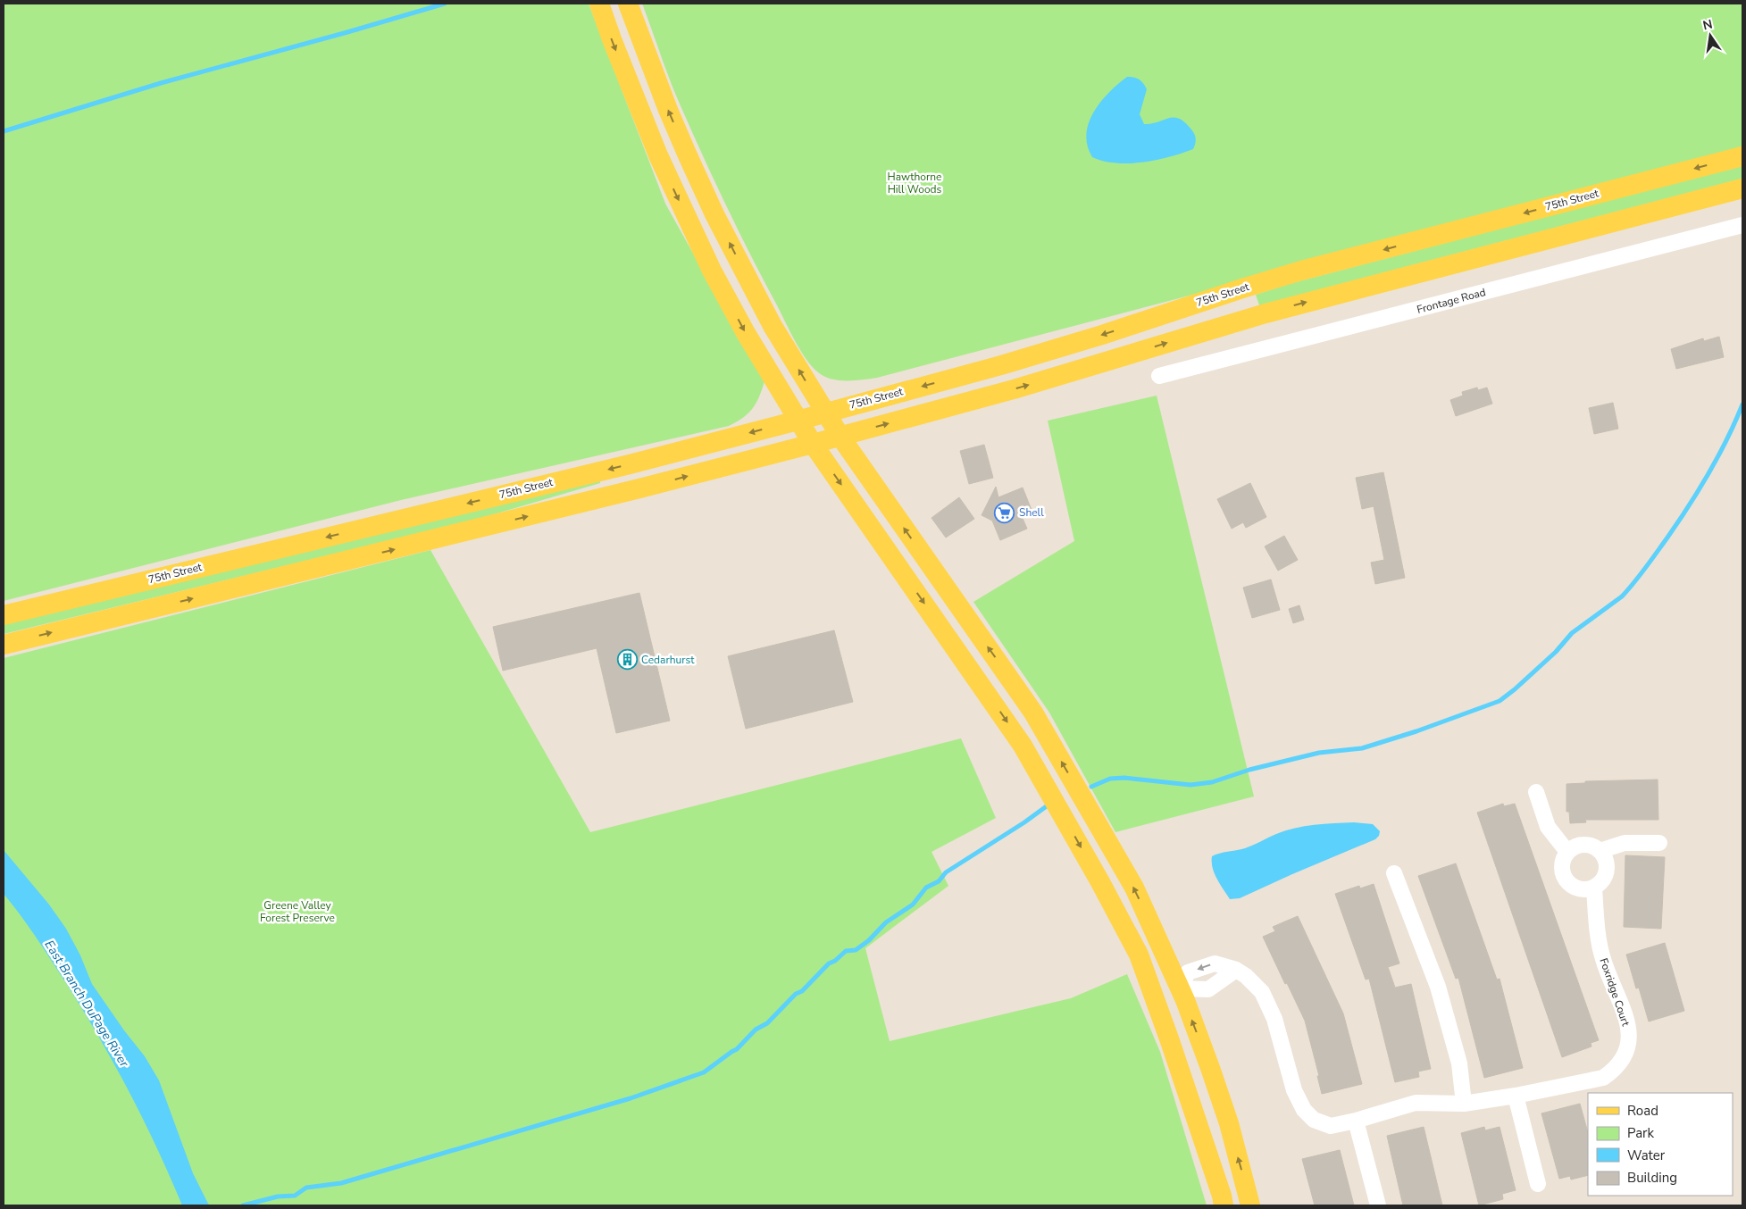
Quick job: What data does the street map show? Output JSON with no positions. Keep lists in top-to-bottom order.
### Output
{
  "streets": {
    "main road": ["75th Street"],
    "street": ["Frontage Road", "Foxridge Court"]
  },
  "water": ["East Branch DuPage River"],
  "parks": ["Hawthorne Hill Woods", "Greene Valley Forest Preserve"],
  "places": {
    "supermarket": ["Shell"],
    "building": ["Cedarhurst"]
  },
  "legend": [
    "Road",
    "Park",
    "Water",
    "Building"
  ],
  "north": "top"
}
